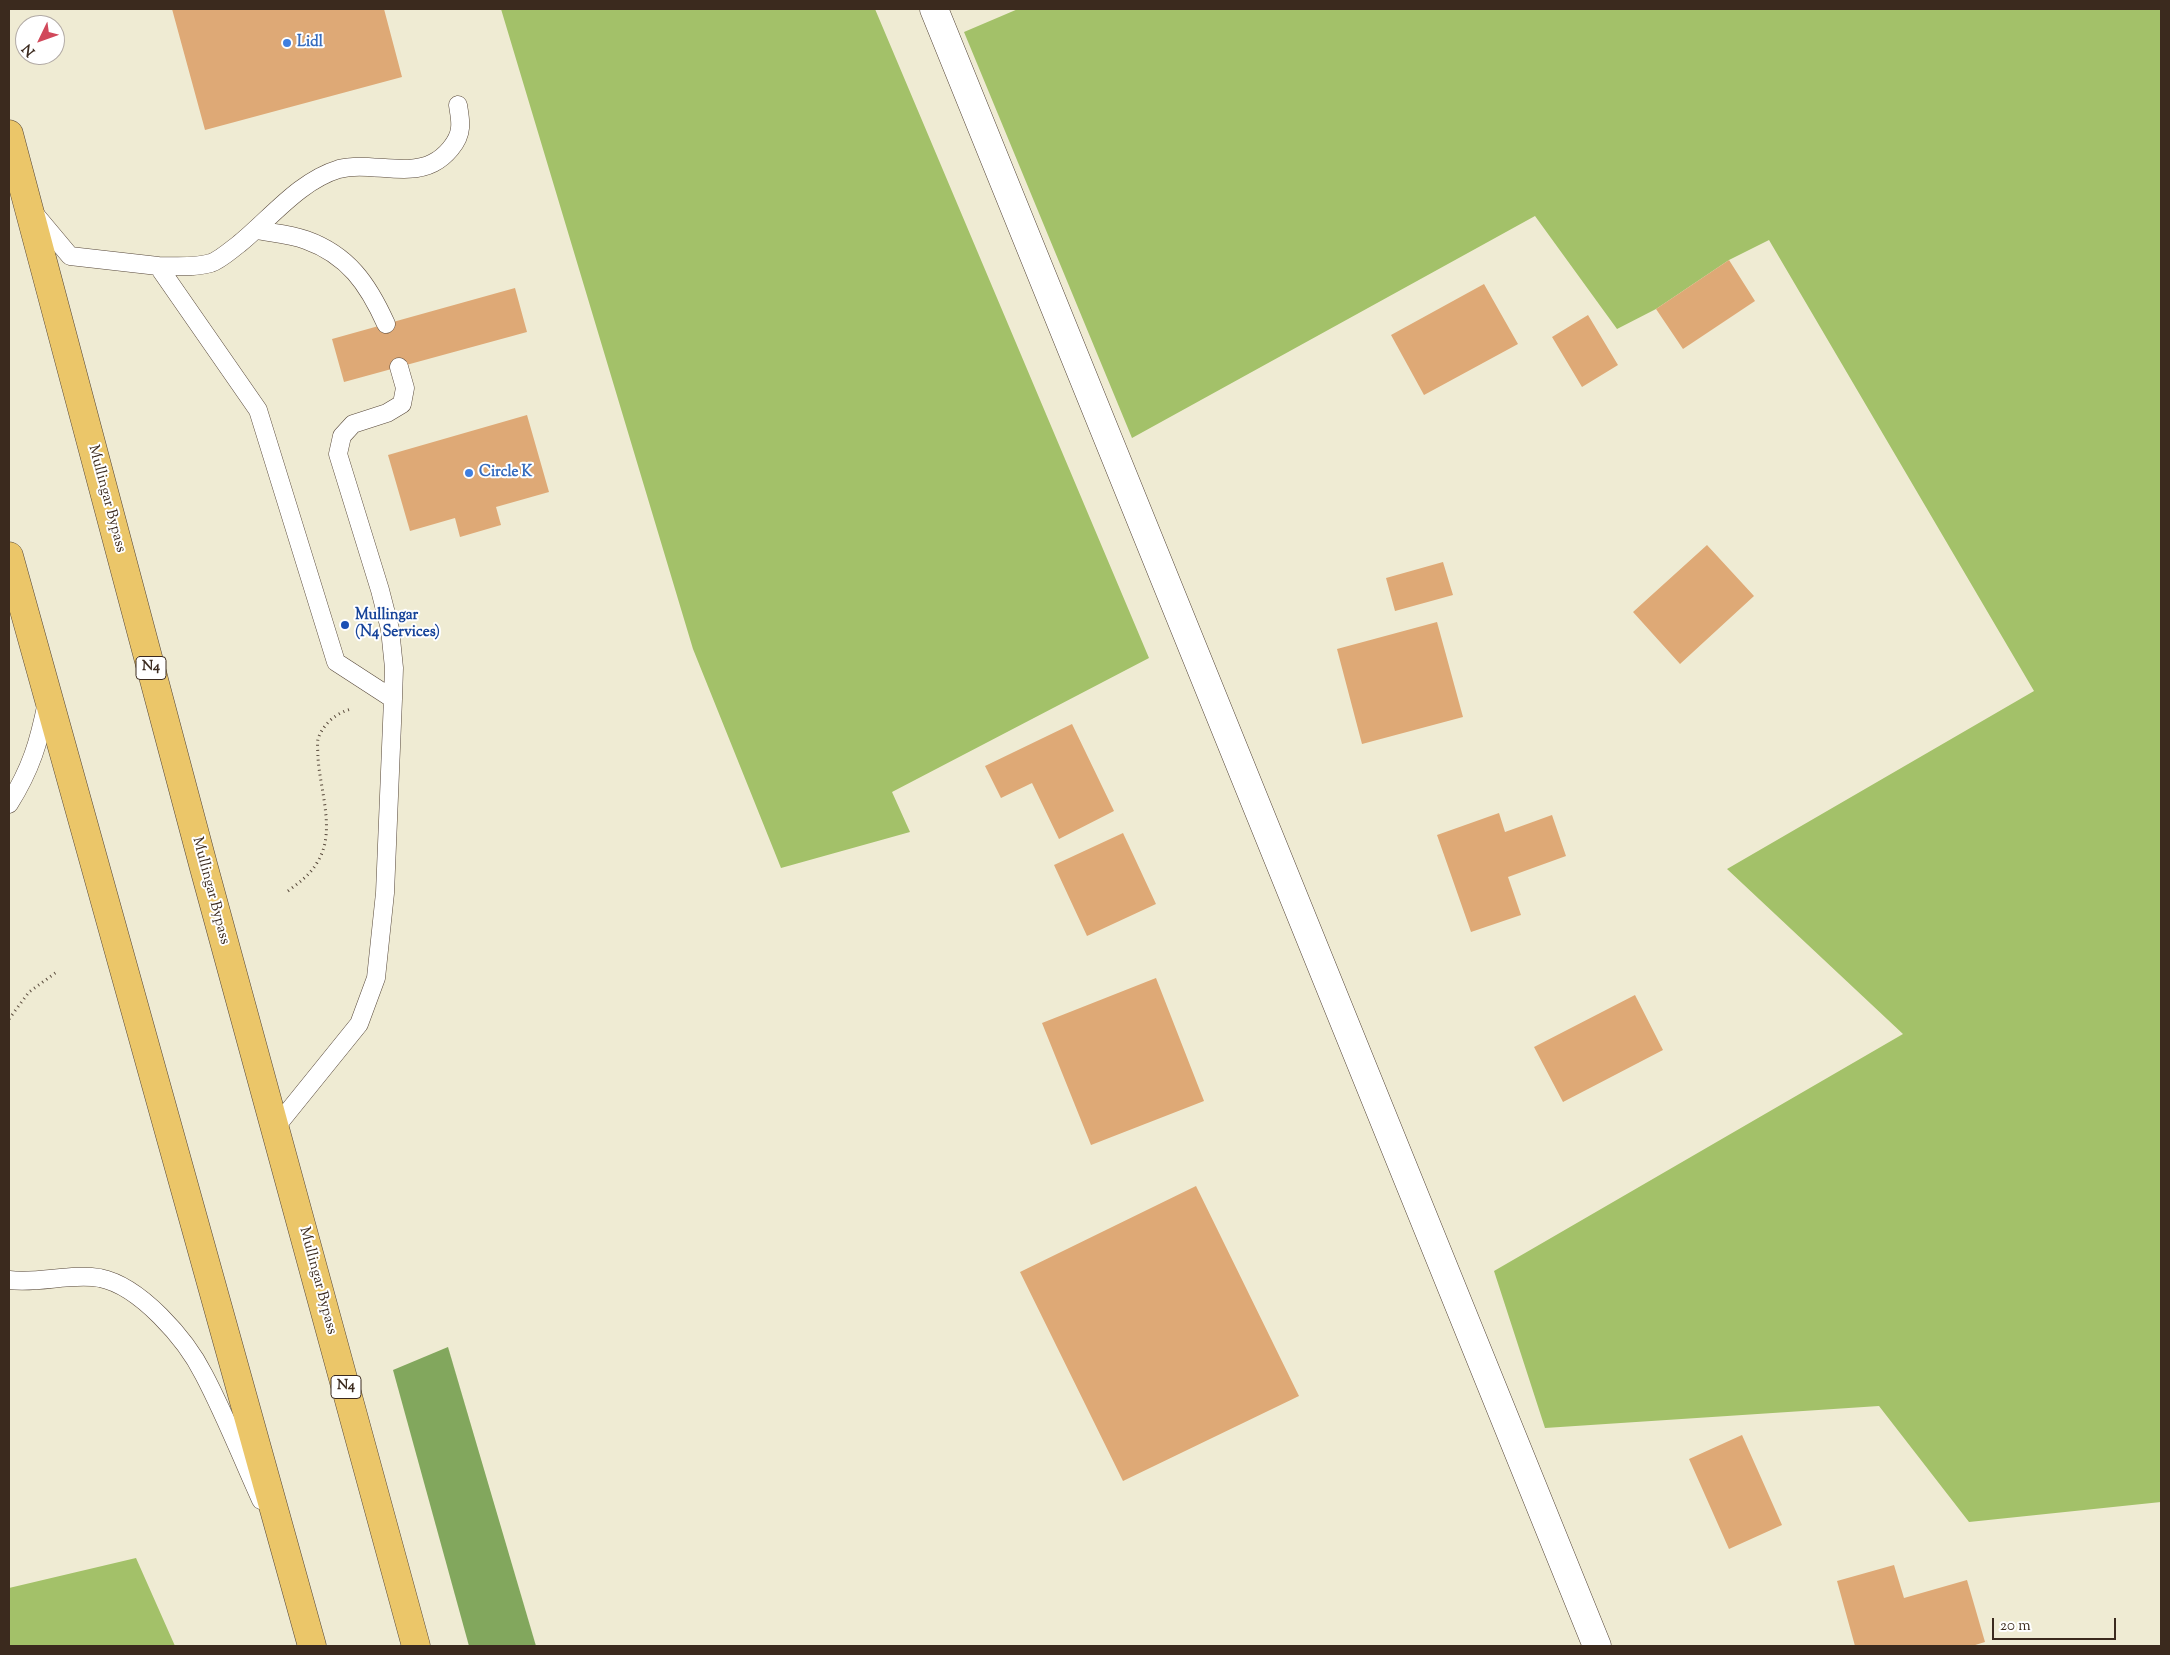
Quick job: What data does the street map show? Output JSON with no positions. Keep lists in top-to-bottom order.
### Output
{
  "streets": {
    "highway": ["Mullingar Bypass", "N4"]
  },
  "places": ["Lidl", "Circle K", "Mullingar (N4 Services)"],
  "scale_bar": "20 m",
  "north": "bottom left"
}
